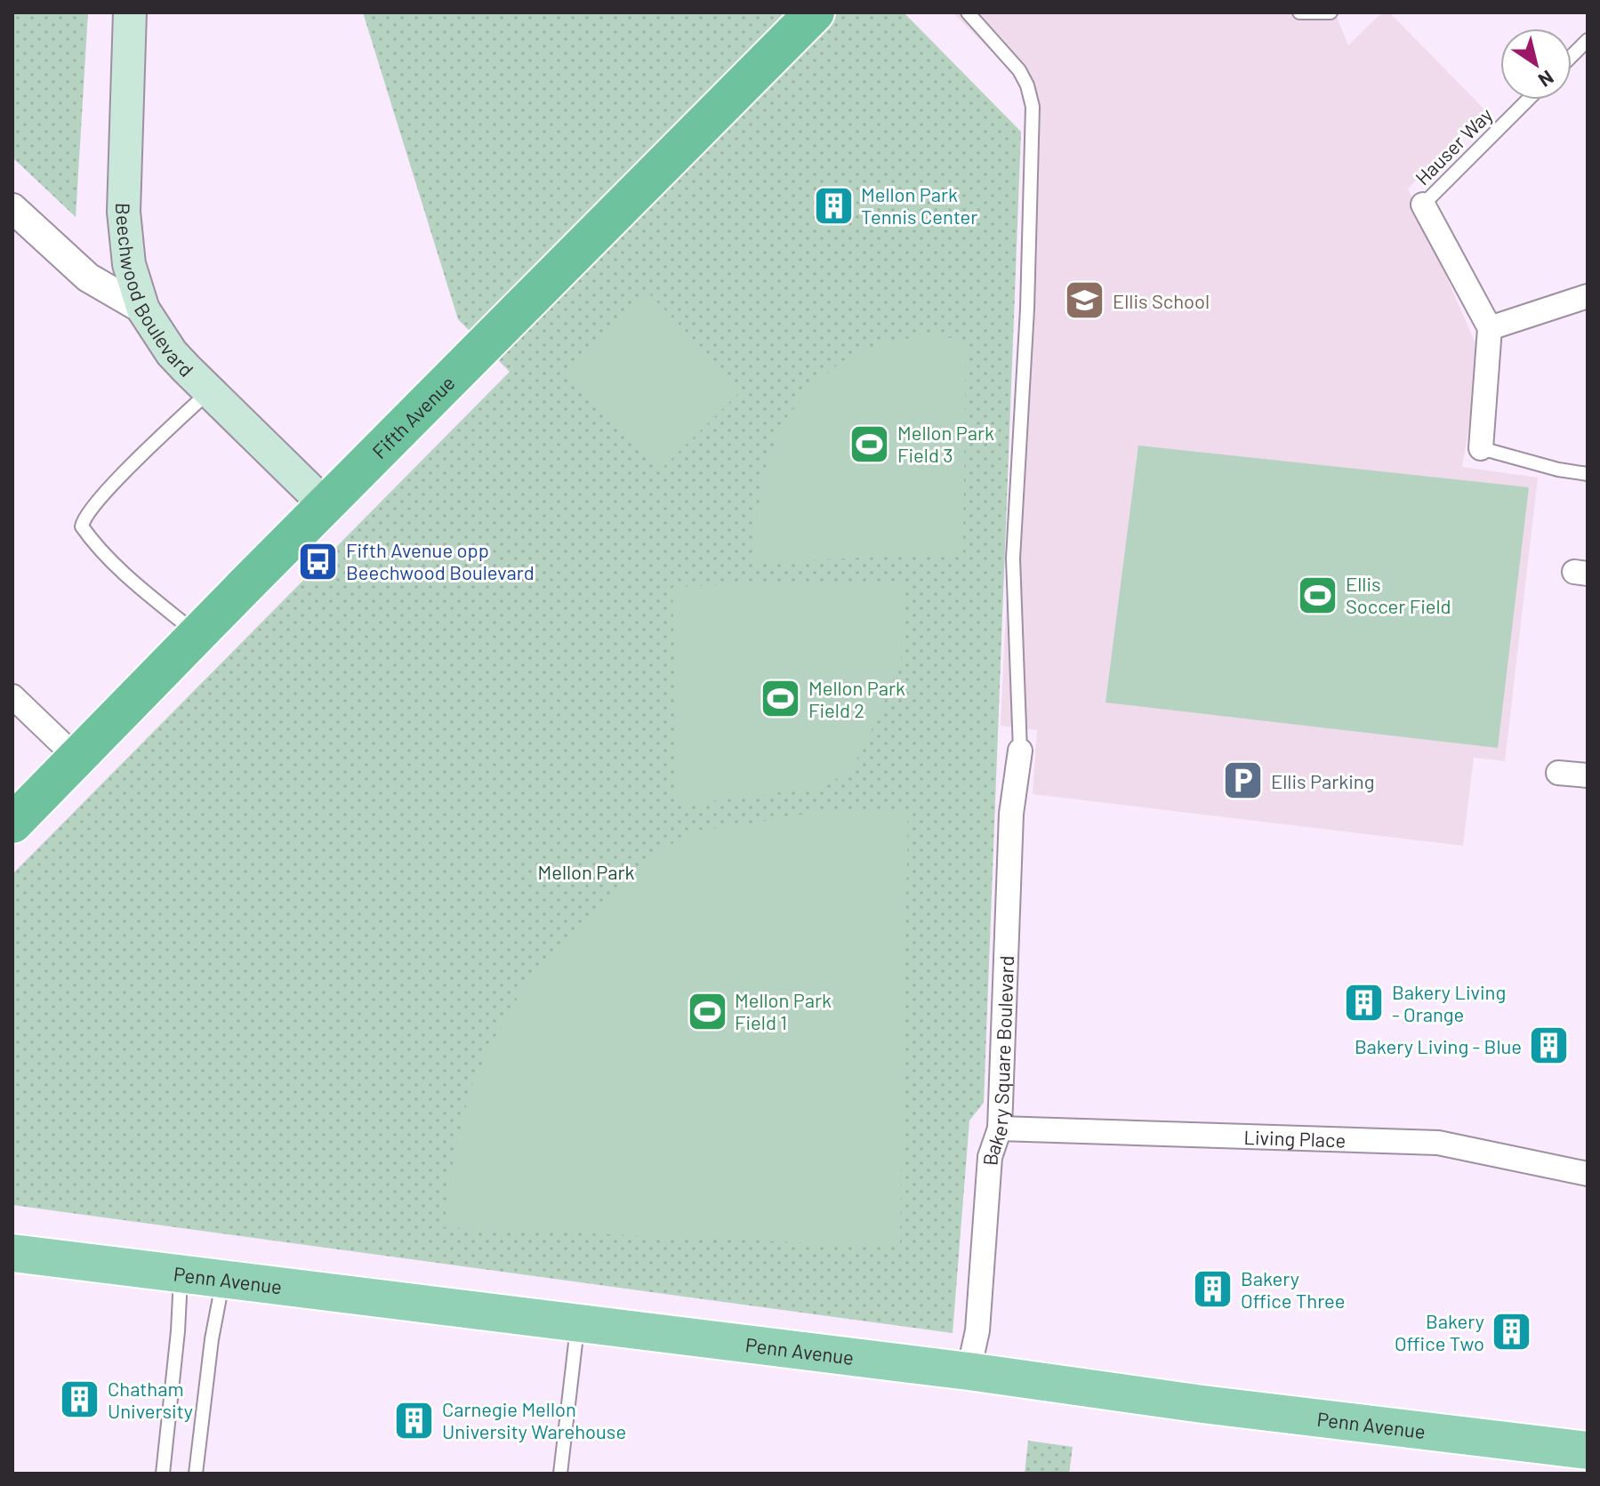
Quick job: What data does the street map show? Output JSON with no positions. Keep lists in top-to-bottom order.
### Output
{
  "streets": {
    "highway": ["Fifth Avenue"],
    "main road": ["Beechwood Boulevard", "Penn Avenue"],
    "street": ["Bakery Square Boulevard", "Living Place"],
    "lane": ["Hauser Way"]
  },
  "crossings": [
    ["Beechwood Boulevard", "Fifth Avenue"],
    ["Bakery Square Boulevard", "Living Place"],
    ["Bakery Square Boulevard", "Penn Avenue"]
  ],
  "parks": ["Mellon Park"],
  "places": {
    "building": [
      "Mellon Park Tennis Center",
      "Bakery Living - Orange",
      "Bakery Living - Blue",
      "Bakery Office Three",
      "Bakery Office Two",
      "Chatham University",
      "Carnegie Mellon University Warehouse"
    ],
    "school or university": ["Ellis School"],
    "sports": [
      "Mellon Park Field 3",
      "Ellis Soccer Field",
      "Mellon Park Field 2",
      "Mellon Park Field 1"
    ],
    "bus stop": ["Fifth Avenue opp Beechwood Boulevard"],
    "parking": ["Ellis Parking"]
  },
  "north": "bottom right"
}
